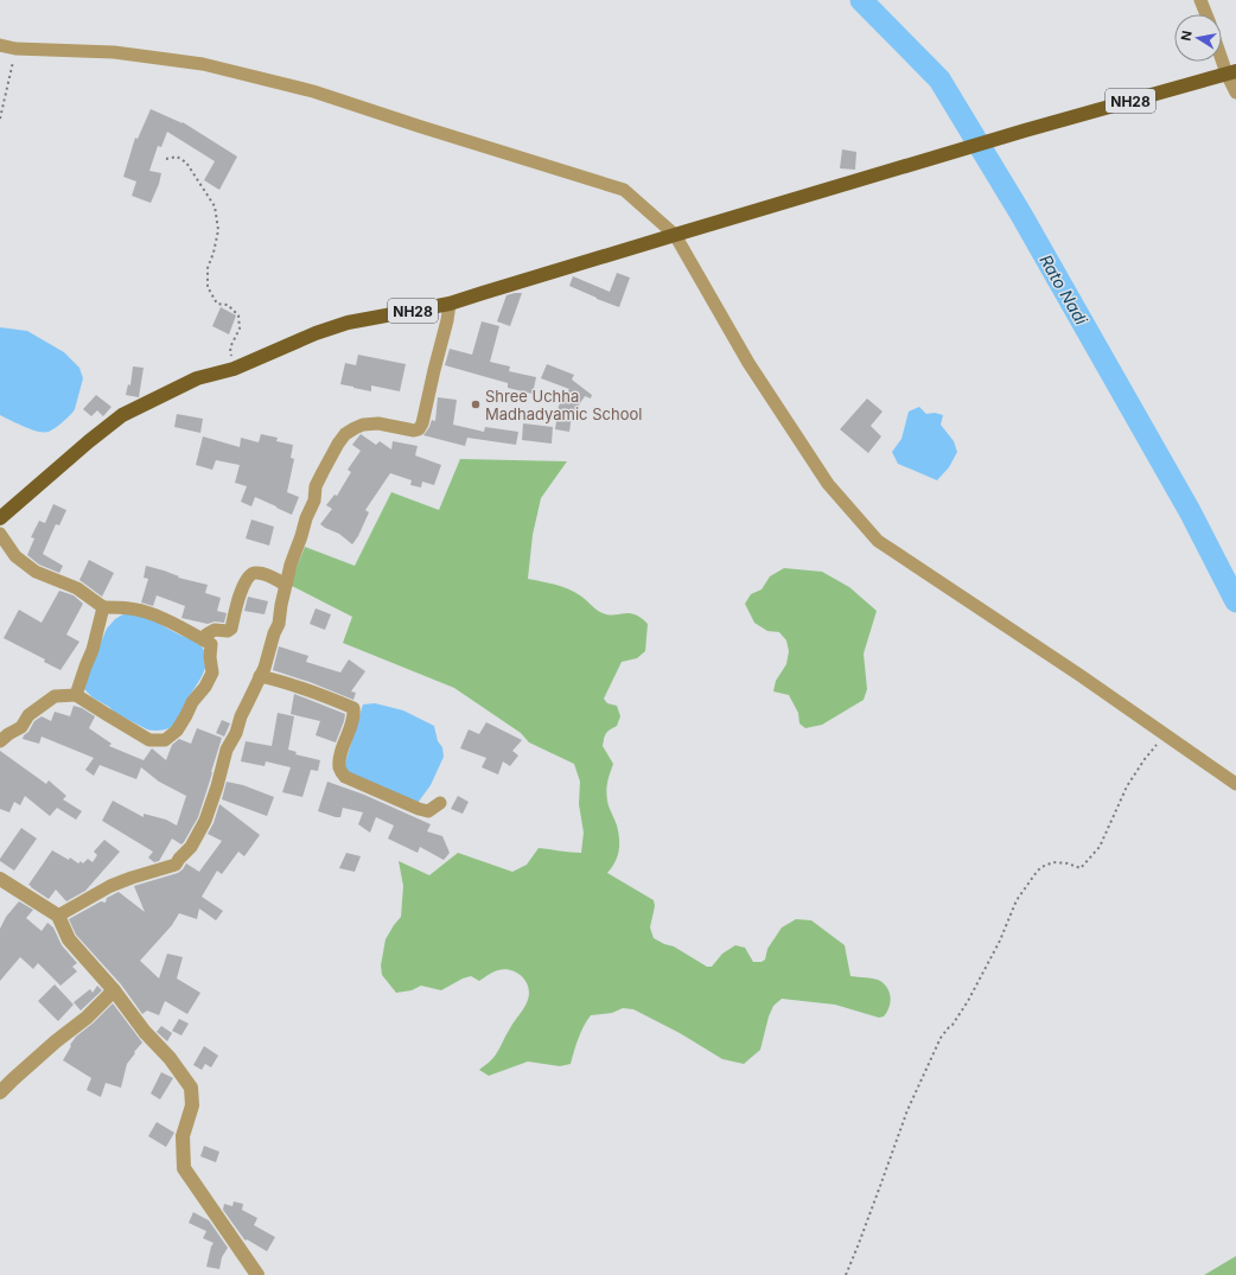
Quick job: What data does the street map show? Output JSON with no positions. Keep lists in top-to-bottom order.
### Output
{
  "streets": {
    "main road": ["NH28"]
  },
  "water": ["Rato Nadi"],
  "places": ["Shree Uchha Madhadyamic School"],
  "north": "left"
}
